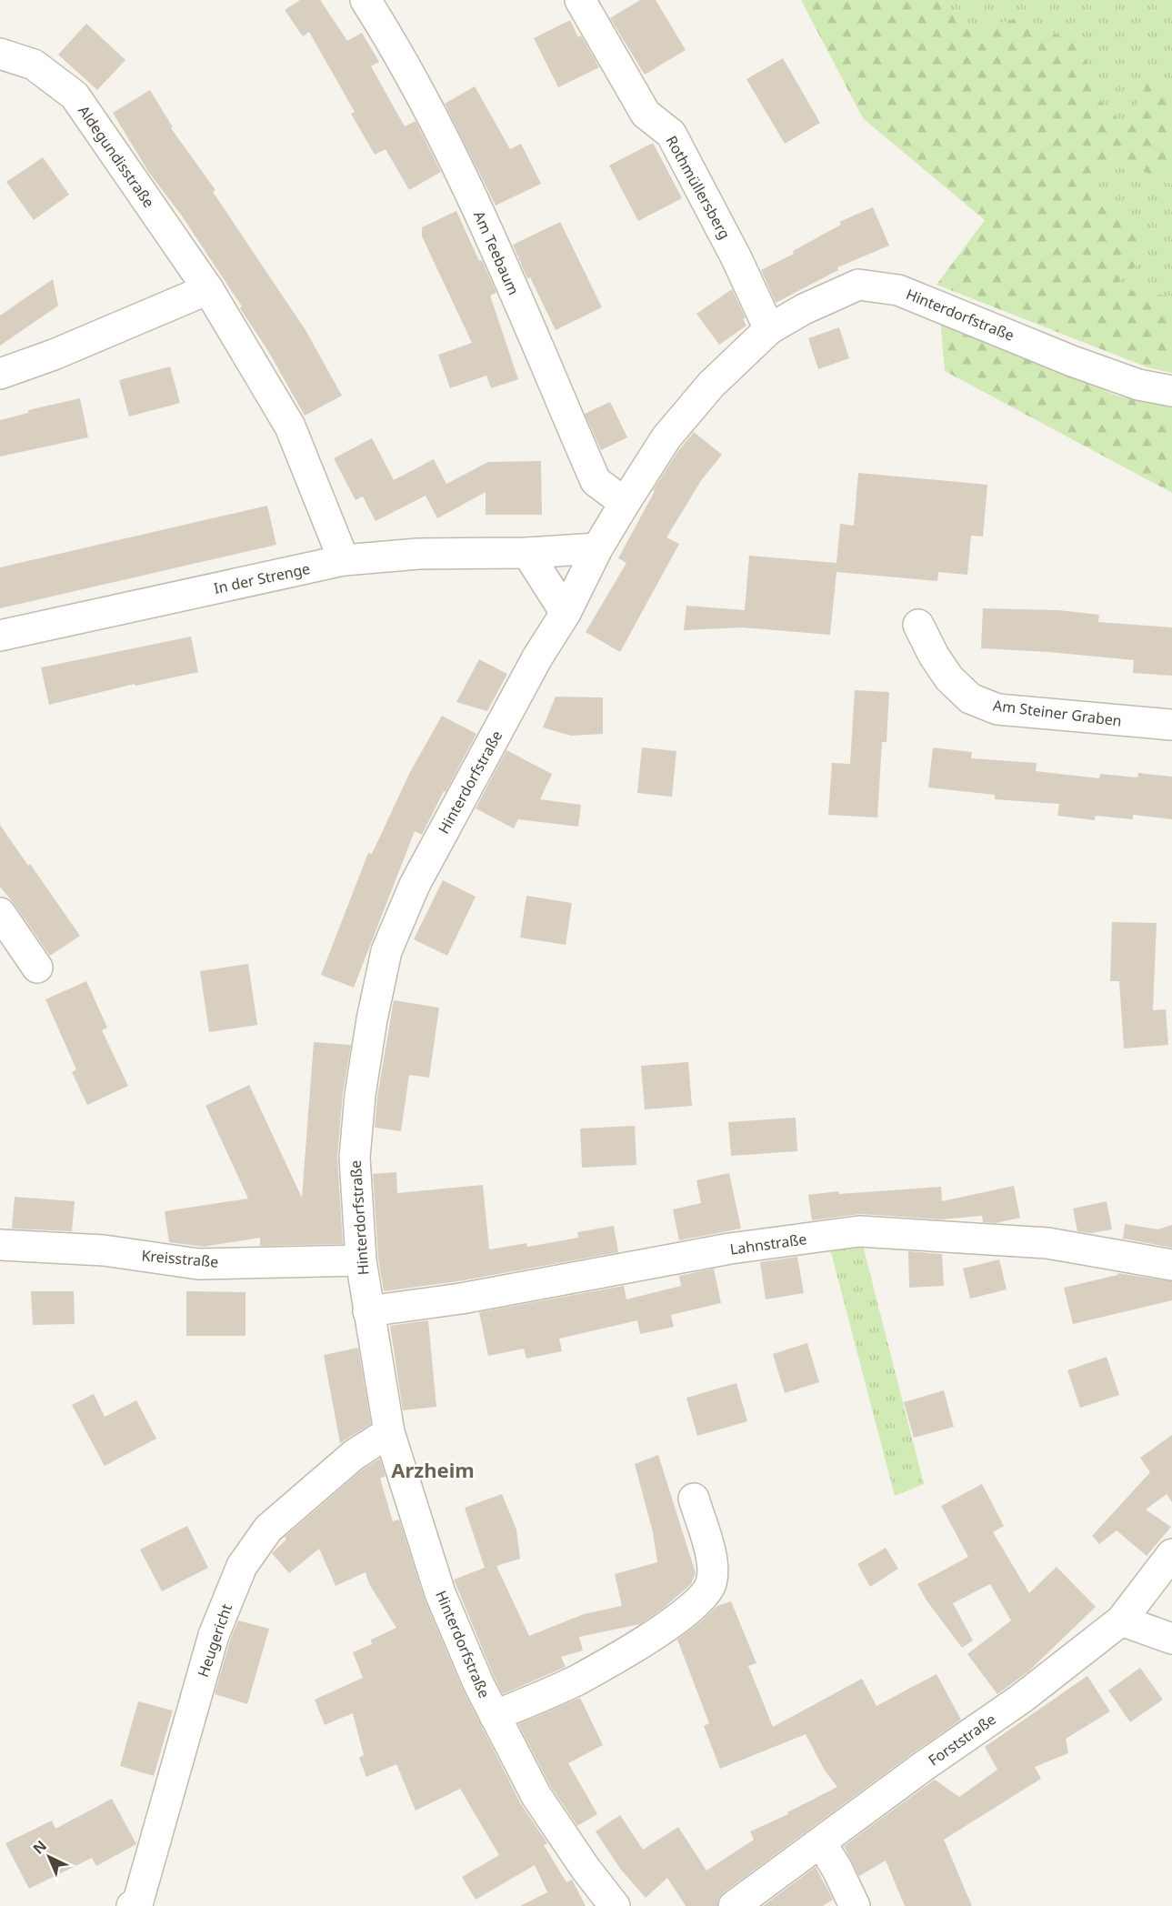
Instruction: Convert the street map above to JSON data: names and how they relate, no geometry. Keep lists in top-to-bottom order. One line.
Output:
{"streets":{"street":["Aldegundisstraße","Rothmüllersberg","Am Teebaum","Hinterdorfstraße","In der Strenge","Am Steiner Graben","Lahnstraße","Kreisstraße","Heugericht","Forststraße"]},"crossings":[["Aldegundisstraße","In der Strenge"],["Rothmüllersberg","Hinterdorfstraße"],["Am Teebaum","Hinterdorfstraße"],["Hinterdorfstraße","In der Strenge"],["Hinterdorfstraße","Lahnstraße"],["Hinterdorfstraße","Kreisstraße"],["Hinterdorfstraße","Heugericht"]],"districts":["Arzheim"],"north":"top left"}
